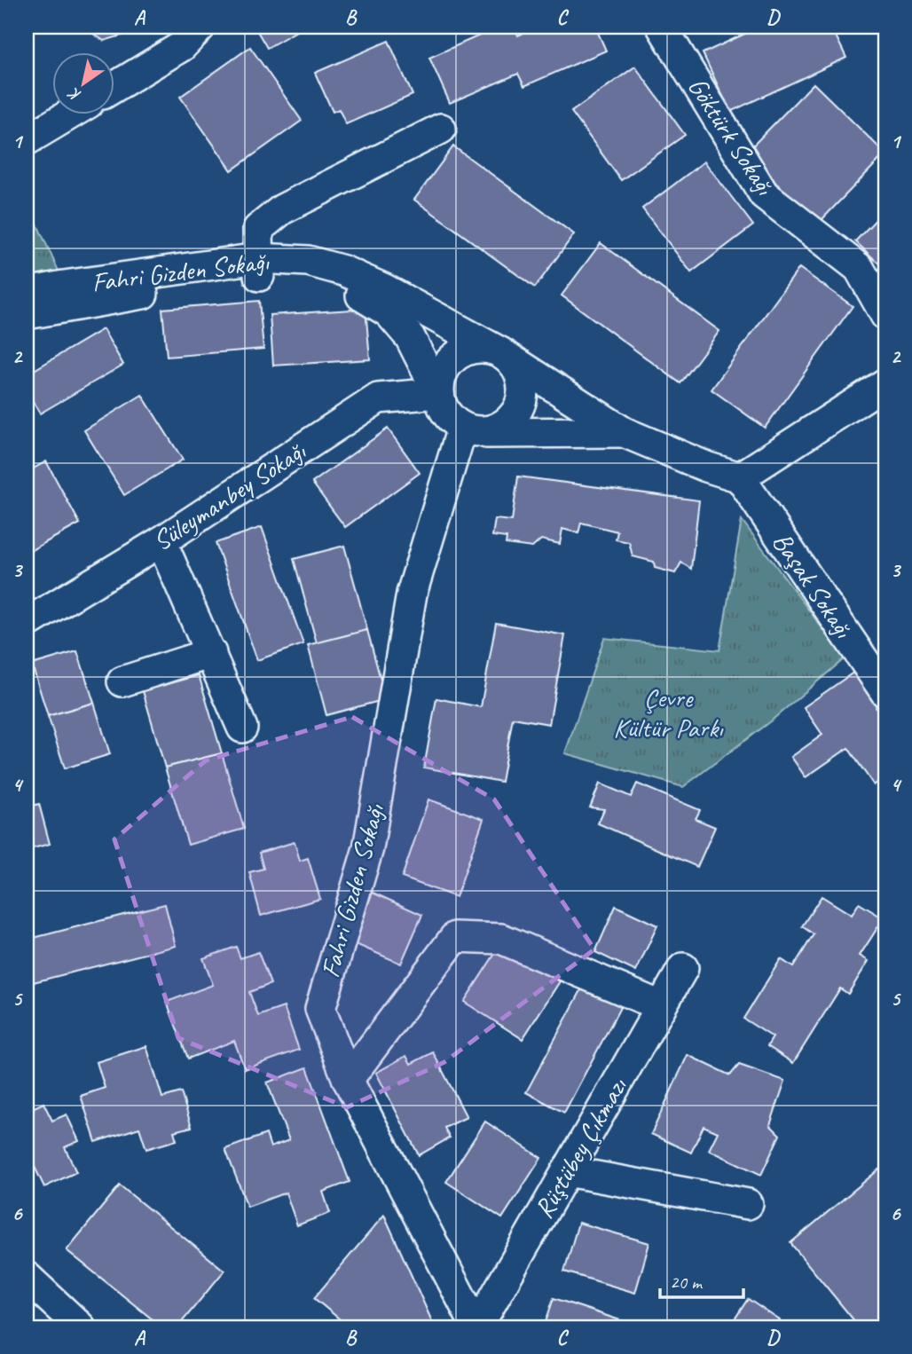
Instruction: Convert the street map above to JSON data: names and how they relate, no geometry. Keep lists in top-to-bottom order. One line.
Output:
{"streets":{"street":["Göktürk Sokağı","Fahri Gizden Sokağı","Süleymanbey Sokağı","Başak Sokağı","Rüştübey Çıkmazı"]},"crossings":[["Fahri Gizden Sokağı","Süleymanbey Sokağı"],["Fahri Gizden Sokağı","Rüştübey Çıkmazı"]],"parks":["Çevre Kültür Parkı"],"scale_bar":"20 m","north":"bottom left","grid":{"columns":["A","B","C","D"],"rows":["1","2","3","4","5","6"]}}
